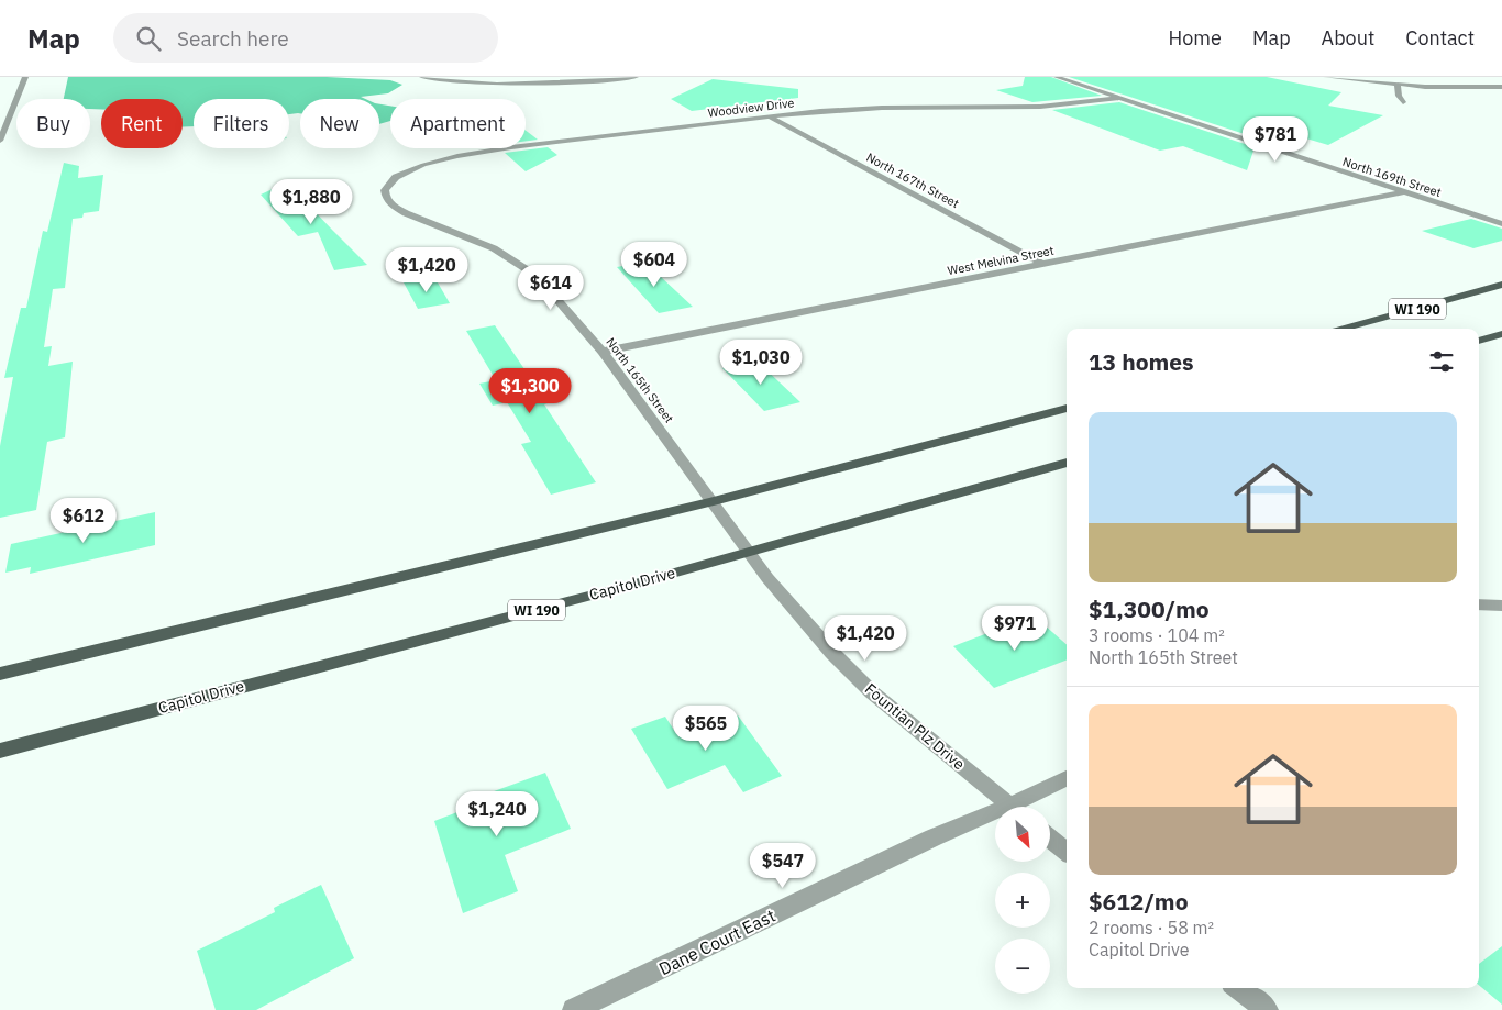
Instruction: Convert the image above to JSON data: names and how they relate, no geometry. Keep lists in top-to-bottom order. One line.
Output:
{"streets":{"main road":["WI 190","Capitol Drive"],"street":["Woodview Drive","North 169th Street","North 167th Street","West Melvina Street","North 165th Street","Fountian Plz Drive","Dane Court East"]},"crossings":[["Woodview Drive","North 169th Street"],["Woodview Drive","North 167th Street"],["Woodview Drive","North 165th Street"],["North 169th Street","West Melvina Street"],["North 167th Street","West Melvina Street"],["West Melvina Street","North 165th Street"],["North 165th Street","Fountian Plz Drive"],["Capitol Drive","Fountian Plz Drive"]],"north":"bottom right","page":{"header":"Map","search":"Search here","nav":["Home","Map","About","Contact"],"chip":["Buy","Rent","Filters","New","Apartment"],"price":["$781","$1,880","$604","$1,420","$614","$1,030","$1,300","$612","$971","$1,420","$565","$1,240","$547"],"heading":"13 homes","list":[{"name":"$1,300/mo","note":"3 rooms · 104 m² · North 165th Street"},{"name":"$612/mo","note":"2 rooms · 58 m² · Capitol Drive"}],"map_buttons":["+","−"]}}
